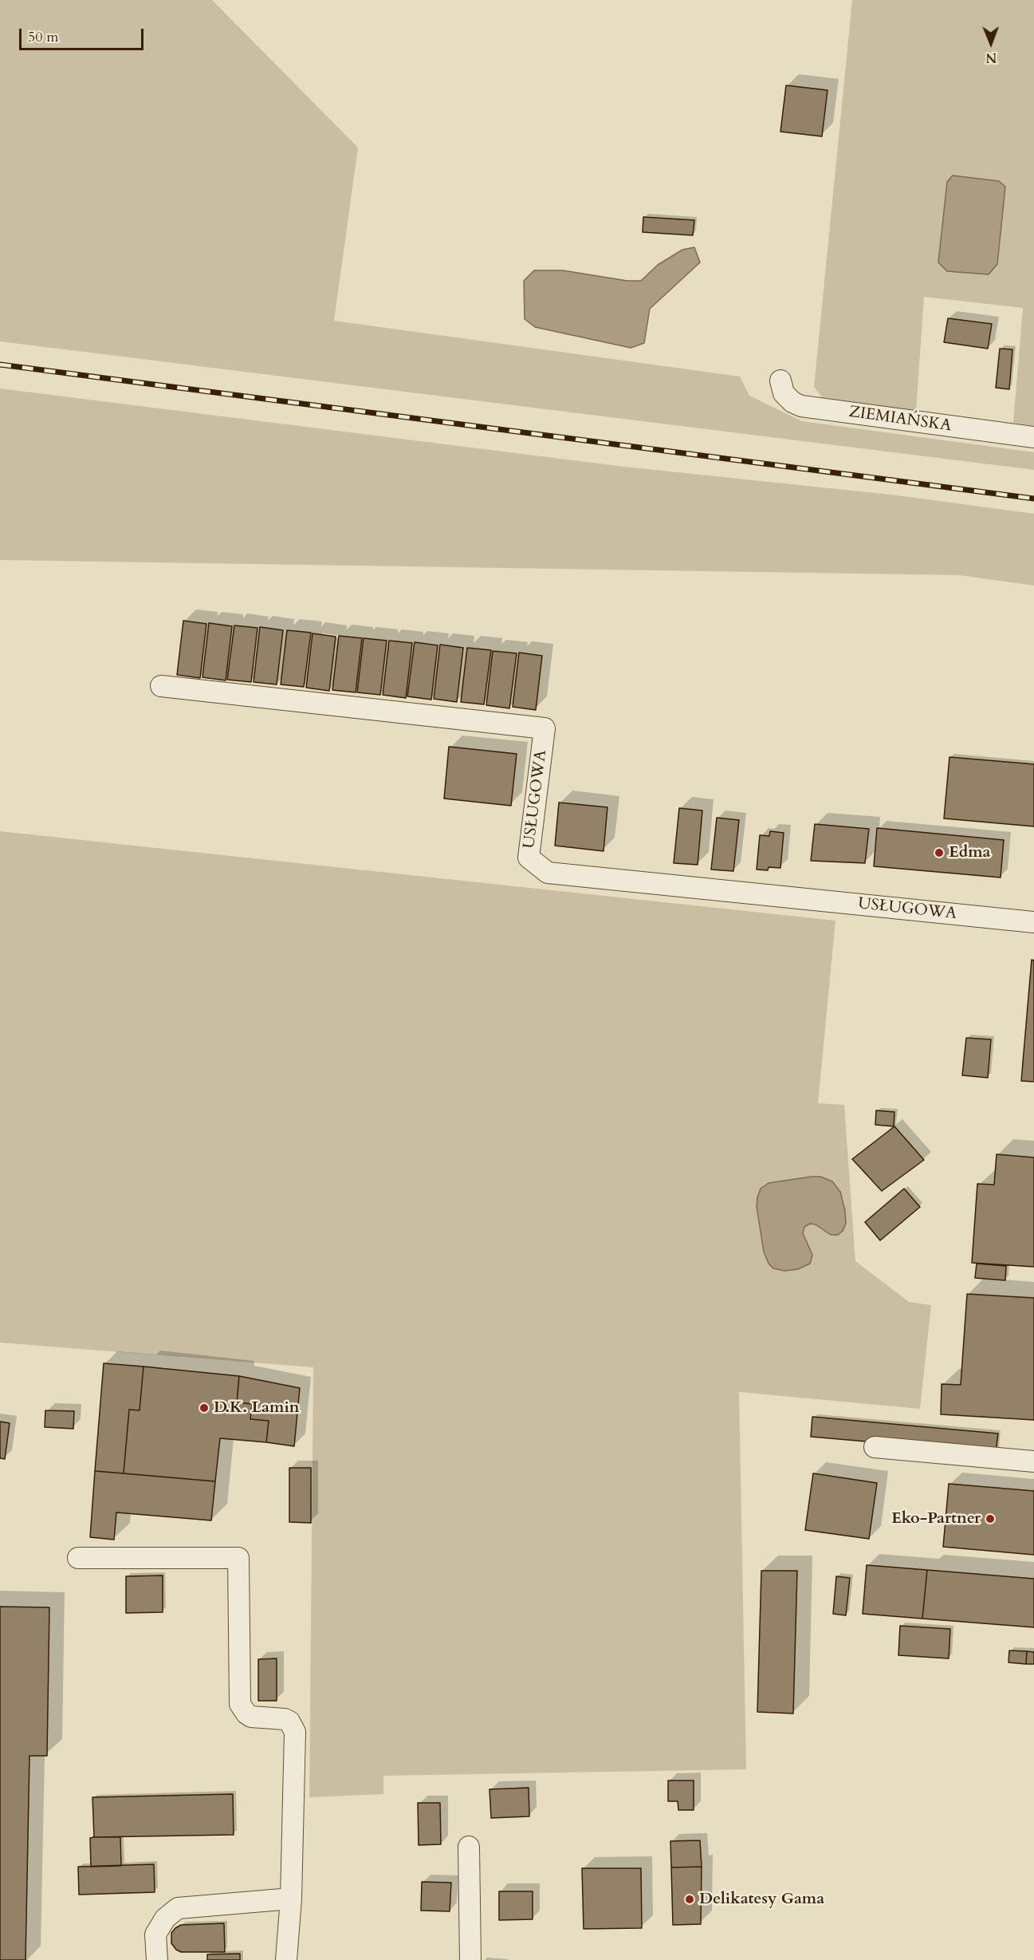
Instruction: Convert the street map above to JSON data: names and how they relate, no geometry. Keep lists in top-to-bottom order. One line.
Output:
{"streets":{"street":["ZIEMIAŃSKA","USŁUGOWA"]},"places":["Edma","D.K. Lamin","Eko-Partner","Delikatesy Gama"],"scale_bar":"50 m","north":"bottom"}
